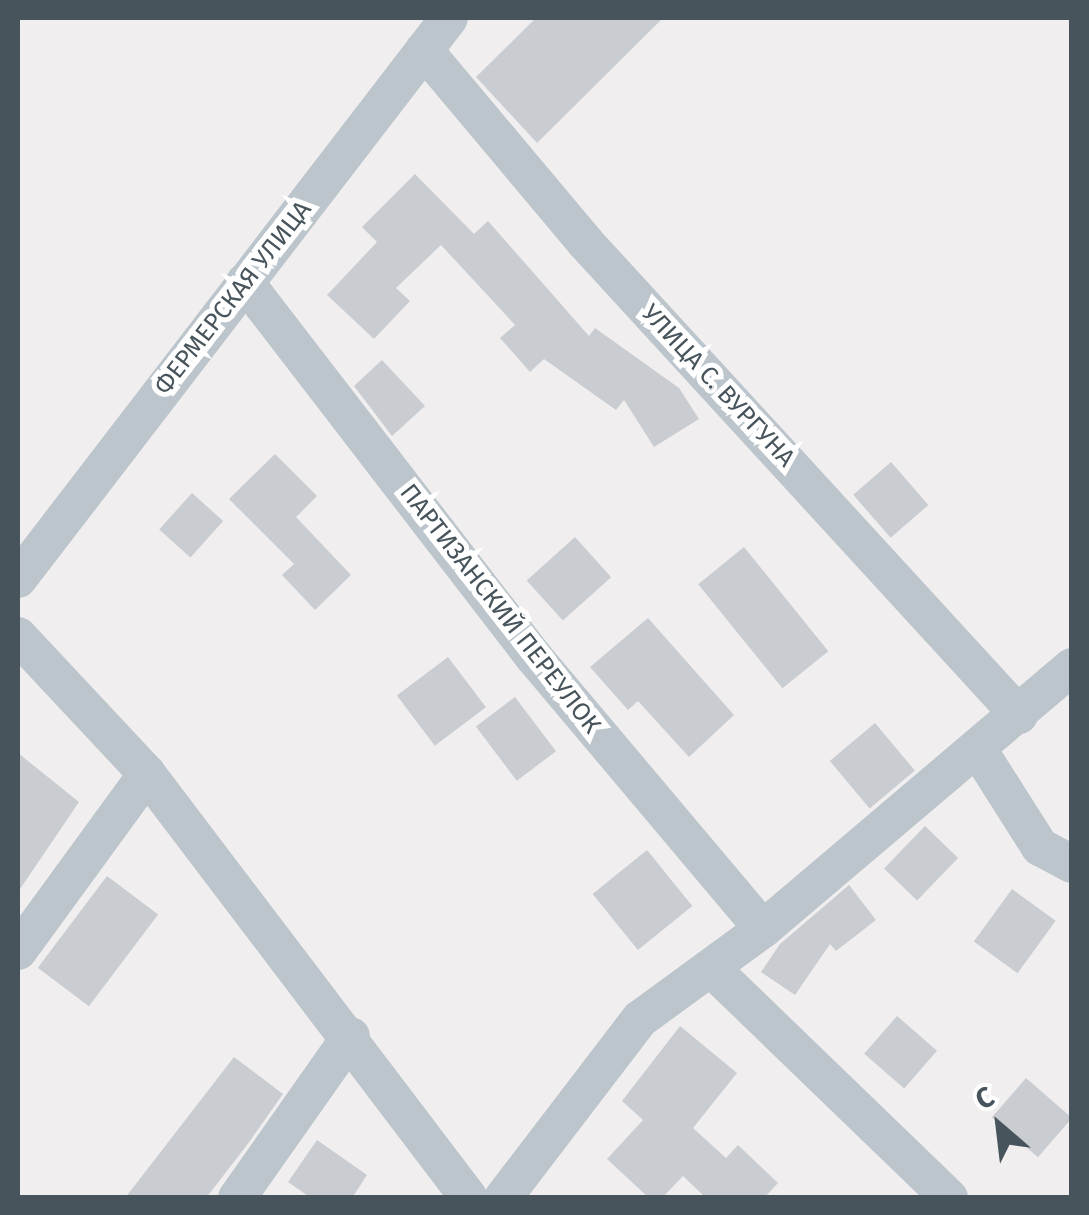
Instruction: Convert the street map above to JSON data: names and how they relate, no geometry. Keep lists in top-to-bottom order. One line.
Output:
{"streets":{"street":["ФЕРМЕРСКАЯ УЛИЦА","УЛИЦА С. ВУРГУНА","ПАРТИЗАНСКИЙ ПЕРЕУЛОК"]},"crossings":[["ФЕРМЕРСКАЯ УЛИЦА","УЛИЦА С. ВУРГУНА"],["ФЕРМЕРСКАЯ УЛИЦА","ПАРТИЗАНСКИЙ ПЕРЕУЛОК"]],"north":"top left"}
